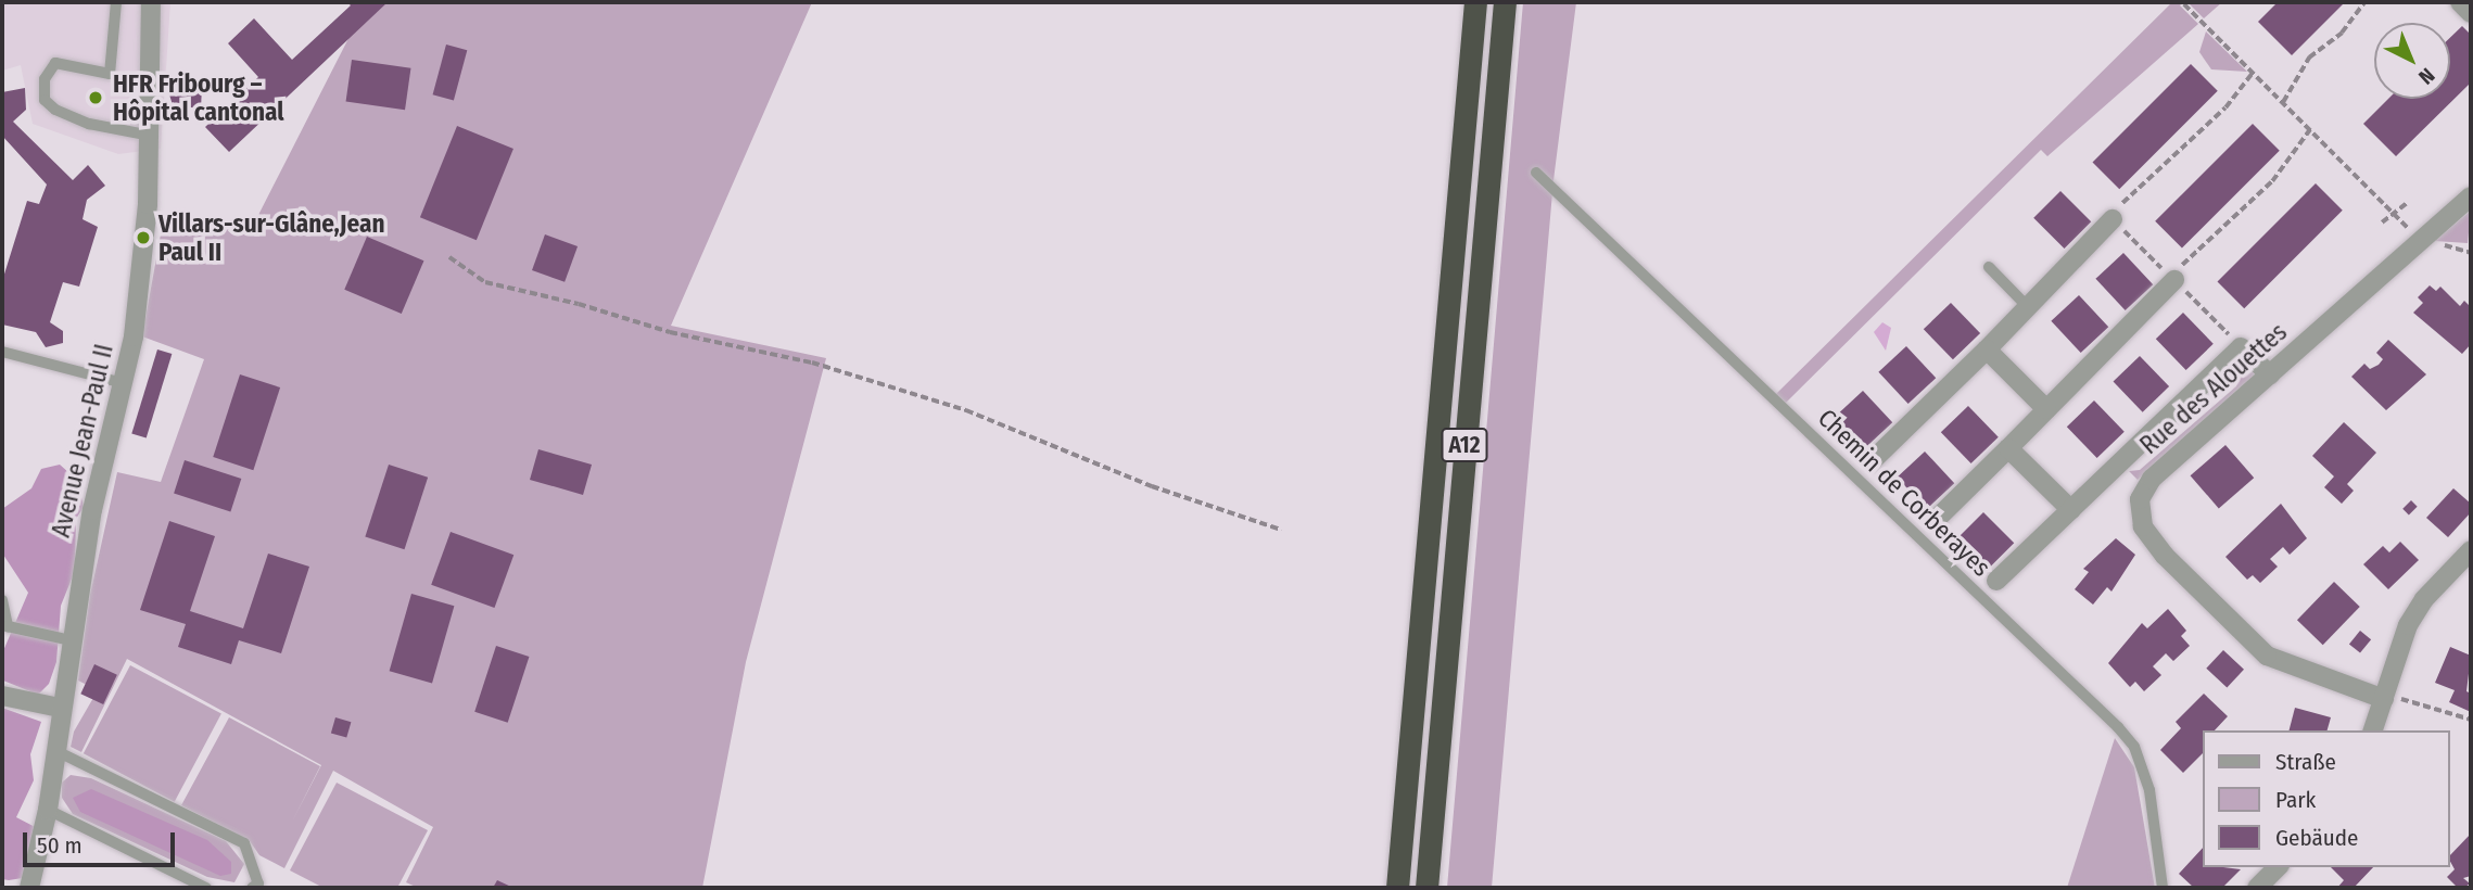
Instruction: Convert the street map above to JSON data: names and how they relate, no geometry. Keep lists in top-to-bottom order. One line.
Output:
{"streets":{"highway":["A12"],"street":["Rue des Alouettes","Avenue Jean-Paul II"],"lane":["Chemin de Corberayes"]},"places":["HFR Fribourg – Hôpital cantonal","Villars-sur-Glâne,Jean Paul II"],"legend":["Straße","Park","Gebäude"],"scale_bar":"50 m","north":"bottom right"}
